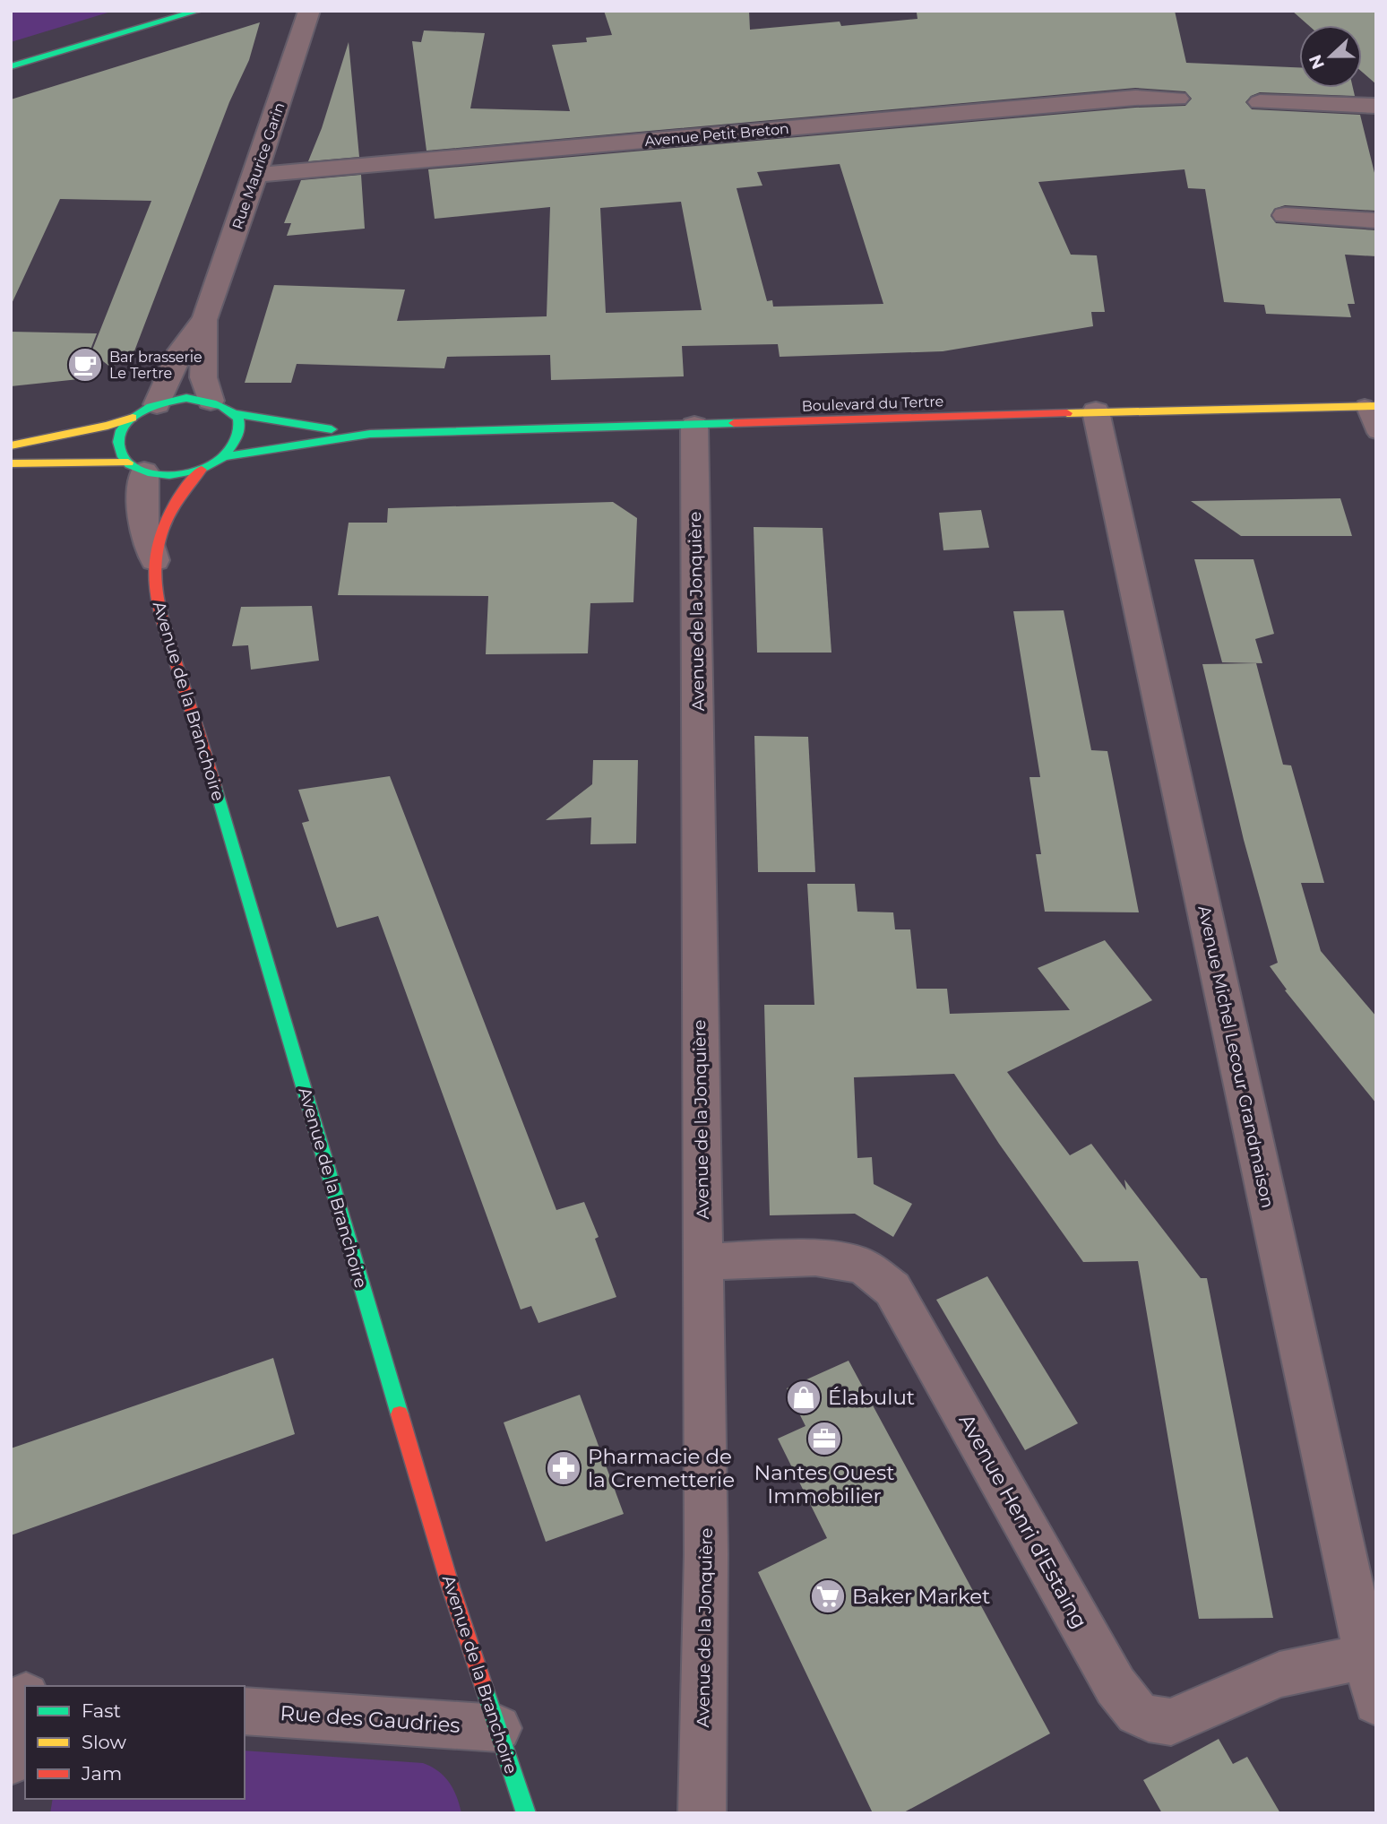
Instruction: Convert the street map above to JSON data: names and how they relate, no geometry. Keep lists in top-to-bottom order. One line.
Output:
{"streets":{"main road":["Boulevard du Tertre","Avenue de la Branchoire"],"street":["Avenue Petit Breton","Rue Maurice Garin","Avenue de la Jonquière","Avenue Michel Lecour Grandmaison","Avenue Henri d'Estaing","Rue des Gaudries"]},"crossings":[["Avenue Petit Breton","Rue Maurice Garin"],["Rue Maurice Garin","Boulevard du Tertre"],["Rue Maurice Garin","Avenue de la Branchoire"],["Boulevard du Tertre","Avenue de la Jonquière"],["Boulevard du Tertre","Avenue de la Branchoire"],["Boulevard du Tertre","Avenue Michel Lecour Grandmaison"],["Avenue de la Jonquière","Avenue Henri d'Estaing"],["Avenue de la Branchoire","Rue des Gaudries"],["Avenue Michel Lecour Grandmaison","Avenue Henri d'Estaing"]],"places":{"cafe":["Bar brasserie Le Tertre"],"shop":["Élabulut"],"office":["Nantes Ouest Immobilier"],"pharmacy":["Pharmacie de la Cremetterie"],"supermarket":["Baker Market"]},"legend":["Fast","Slow","Jam"],"north":"left"}
